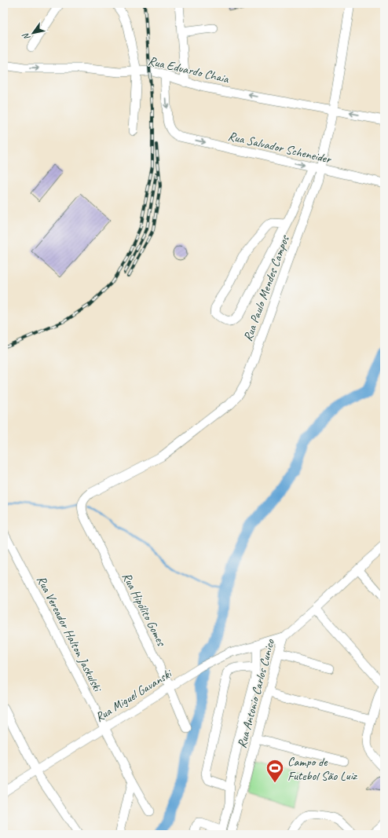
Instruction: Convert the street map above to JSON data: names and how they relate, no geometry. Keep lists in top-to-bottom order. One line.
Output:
{"streets":{"street":["Rua Eduardo Chaia","Rua Salvador Scheneider","Rua Paulo Mendes Campos","Rua Hipólito Gomes","Rua Vereador Halton Jaskulski","Rua Antonio Carlos Cunico","Rua Miguel Gavanski"]},"crossings":[["Rua Eduardo Chaia","Rua Salvador Scheneider"],["Rua Eduardo Chaia","Rua Paulo Mendes Campos"],["Rua Salvador Scheneider","Rua Paulo Mendes Campos"],["Rua Paulo Mendes Campos","Rua Hipólito Gomes"],["Rua Hipólito Gomes","Rua Miguel Gavanski"],["Rua Vereador Halton Jaskulski","Rua Miguel Gavanski"],["Rua Antonio Carlos Cunico","Rua Miguel Gavanski"]],"one_way":["Rua Salvador Scheneider"],"places":{"sports":["Campo de Futebol São Luiz"]},"north":"bottom left"}
